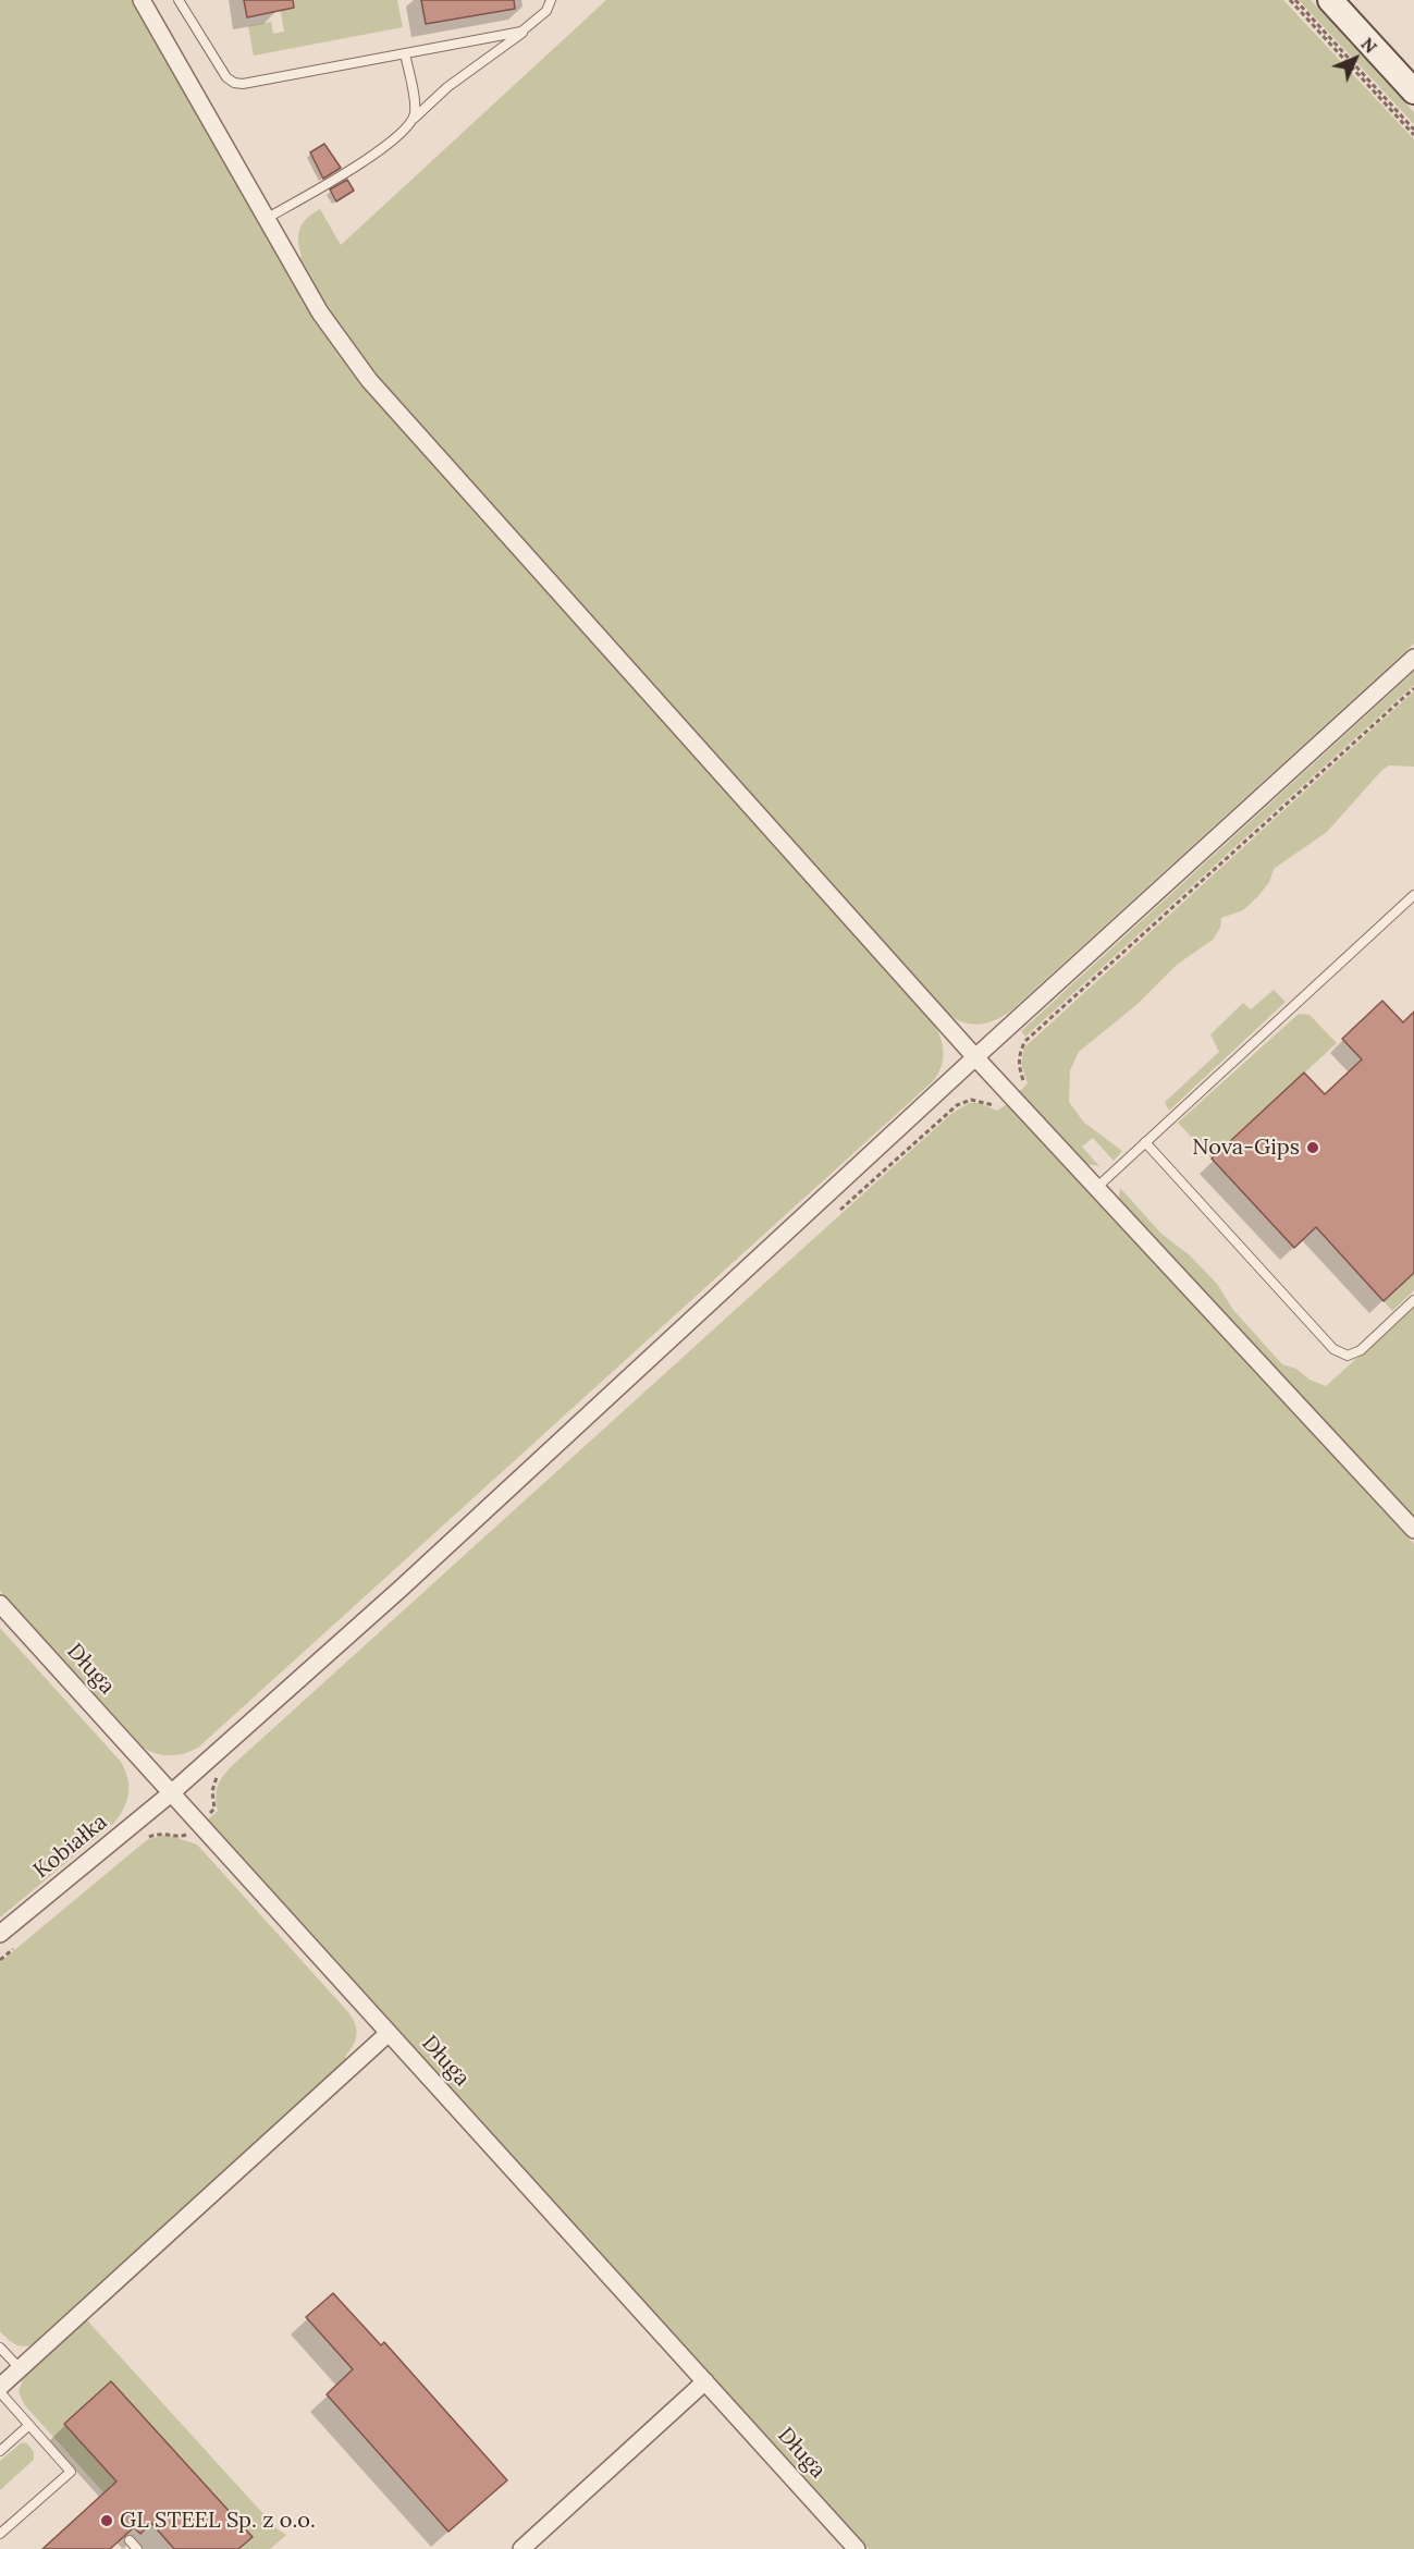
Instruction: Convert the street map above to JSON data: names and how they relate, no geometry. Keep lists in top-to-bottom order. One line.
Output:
{"streets":{"street":["Długa","Kobiałka"]},"crossings":[["Długa","Kobiałka"]],"places":["Nova-Gips","GL STEEL Sp. z o.o."],"north":"top right"}
